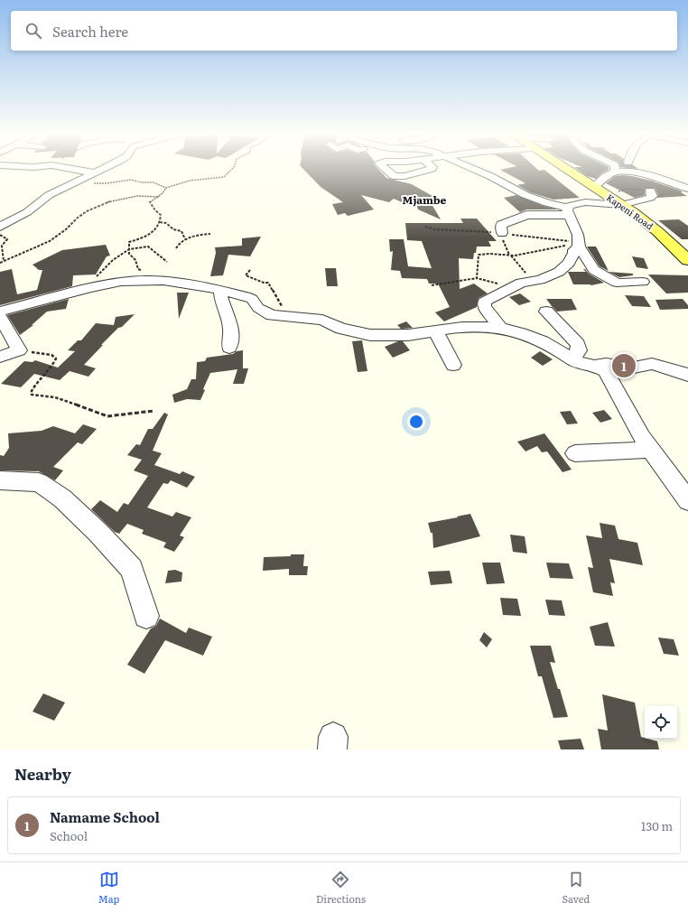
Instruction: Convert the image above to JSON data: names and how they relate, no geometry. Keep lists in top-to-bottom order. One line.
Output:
{"streets":{"main road":["Kapeni Road"]},"districts":["Mjambe"],"page":{"search":"Search here","pins":"1","heading":"Nearby","list":[{"mark":"1","name":"Namame School","note":"School","value":"130 m"}],"nav":["Map","Directions","Saved"]}}
